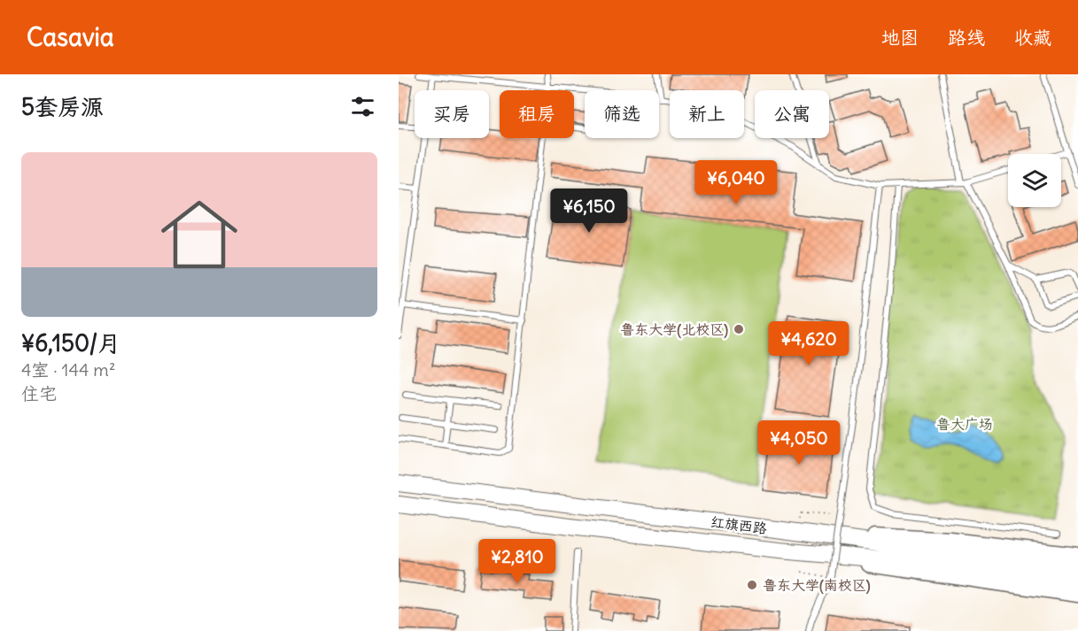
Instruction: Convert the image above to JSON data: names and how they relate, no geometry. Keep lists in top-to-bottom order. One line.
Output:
{"streets":{"main road":["红旗西路"]},"parks":["鲁大广场"],"places":["鲁东大学(北校区)","鲁东大学(南校区)"],"page":{"header":"Casavia","nav":["地图","路线","收藏"],"heading":"5套房源","chip":["买房","租房","筛选","新上","公寓"],"list":[{"name":"¥6,150/月","note":"4室 · 144 m² · 住宅"}],"price":["¥6,040","¥6,150","¥4,620","¥4,050","¥2,810"]}}
